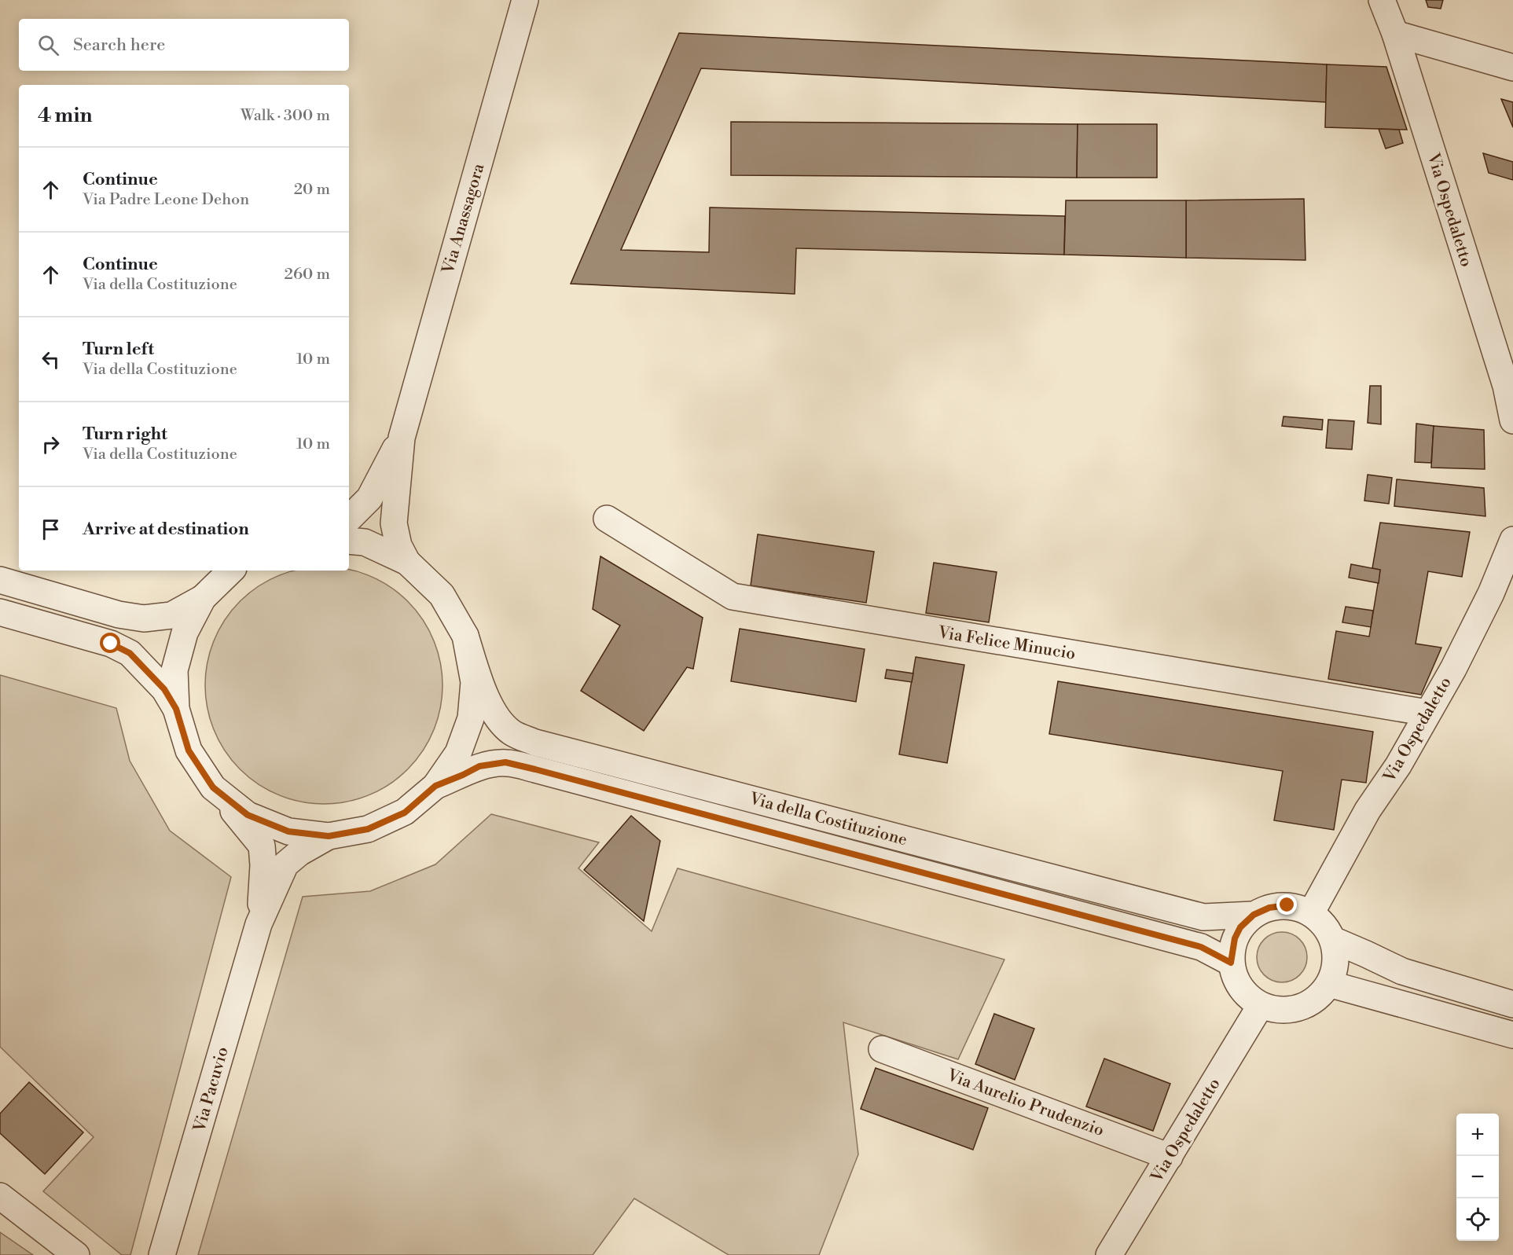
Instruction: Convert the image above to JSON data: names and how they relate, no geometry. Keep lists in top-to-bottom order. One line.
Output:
{"streets":{"street":["Via Ospedaletto","Via Anassagora","Via Felice Minucio","Via della Costituzione","Via Pacuvio","Via Aurelio Prudenzio"]},"crossings":[["Via Ospedaletto","Via Felice Minucio"],["Via Ospedaletto","Via della Costituzione"],["Via Ospedaletto","Via Aurelio Prudenzio"],["Via Anassagora","Via della Costituzione"],["Via della Costituzione","Via Pacuvio"]],"page":{"search":"Search here","heading":["4 min","Walk · 300 m"],"list":[["Continue","Via Padre Leone Dehon","20 m"],["Continue","Via della Costituzione","260 m"],["Turn left","Via della Costituzione","10 m"],["Turn right","Via della Costituzione","10 m"],"Arrive at destination"],"map_buttons":["+","−"]}}
